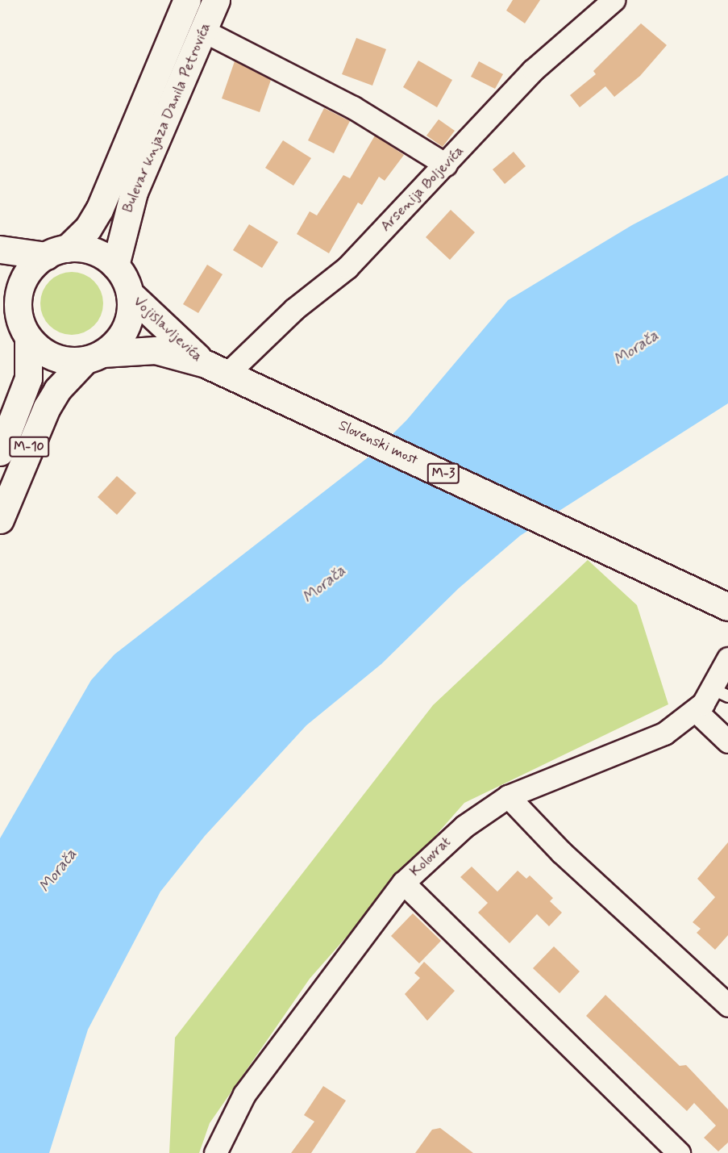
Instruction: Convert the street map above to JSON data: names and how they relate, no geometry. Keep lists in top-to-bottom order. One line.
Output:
{"streets":{"main road":["Bulevar knjaza Danila Petrovića","Vojislavljevića","Slovenski most","M-10","M-3"],"street":["Arsenija Boljevića","Kolovrat"]},"crossings":[["Bulevar knjaza Danila Petrovića","Vojislavljevića"],["Bulevar knjaza Danila Petrovića","M-10"],["Bulevar knjaza Danila Petrovića","M-3"],["Arsenija Boljevića","Vojislavljevića"],["Arsenija Boljevića","Slovenski most"],["Vojislavljevića","Slovenski most"],["Vojislavljevića","M-10"],["Vojislavljevića","M-3"],["M-10","M-3"]],"water":["Morača"]}
